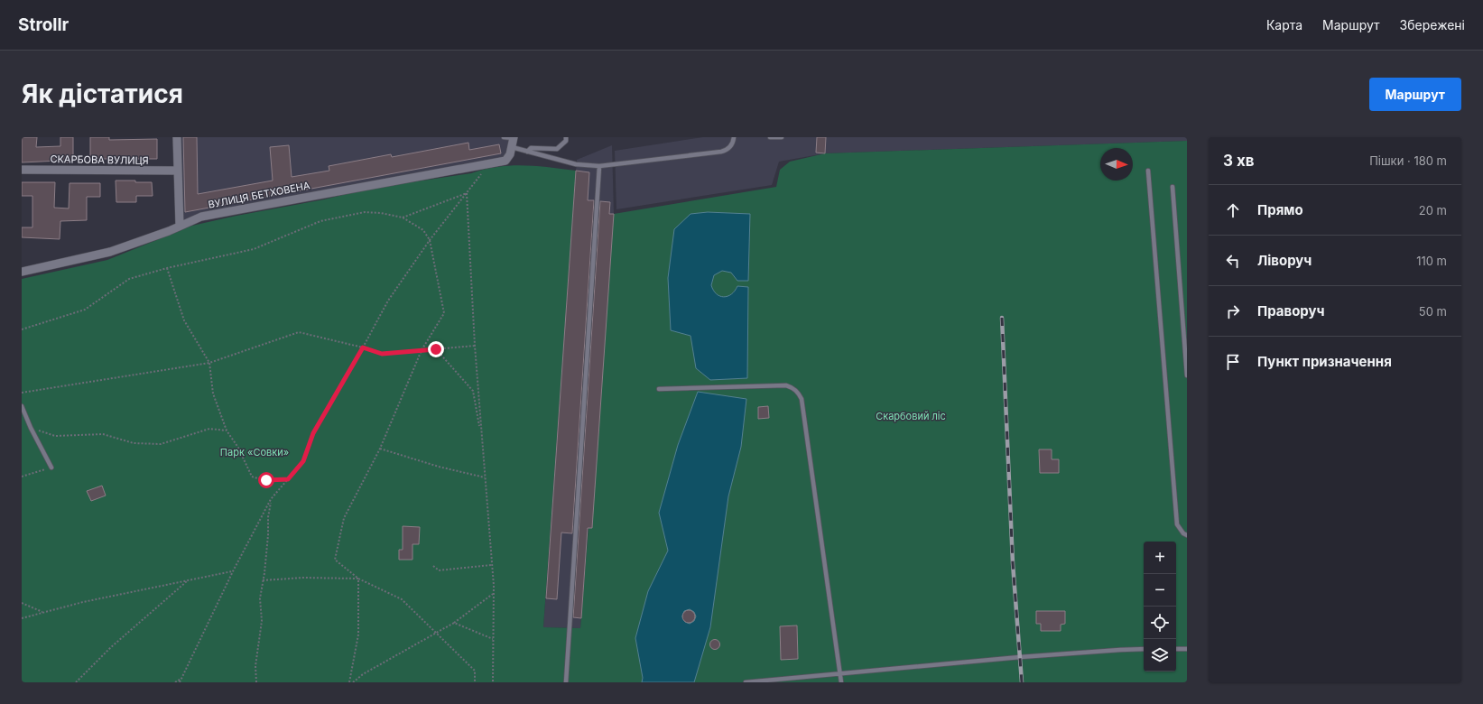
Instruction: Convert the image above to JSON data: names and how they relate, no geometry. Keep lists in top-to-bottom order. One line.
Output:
{"streets":{"street":["СКАРБОВА ВУЛИЦЯ","ВУЛИЦЯ БЕТХОВЕНА"]},"parks":["Скарбовий ліс","Парк «Совки»"],"north":"right","page":{"header":"Strollr","nav":["Карта","Маршрут","Збережені"],"buttons":"Маршрут","title":"Як дістатися","heading":["3 хв","Пішки · 180 m"],"list":[["Прямо","20 m"],["Ліворуч","110 m"],["Праворуч","50 m"],"Пункт призначення"],"map_buttons":["+","−"]}}
